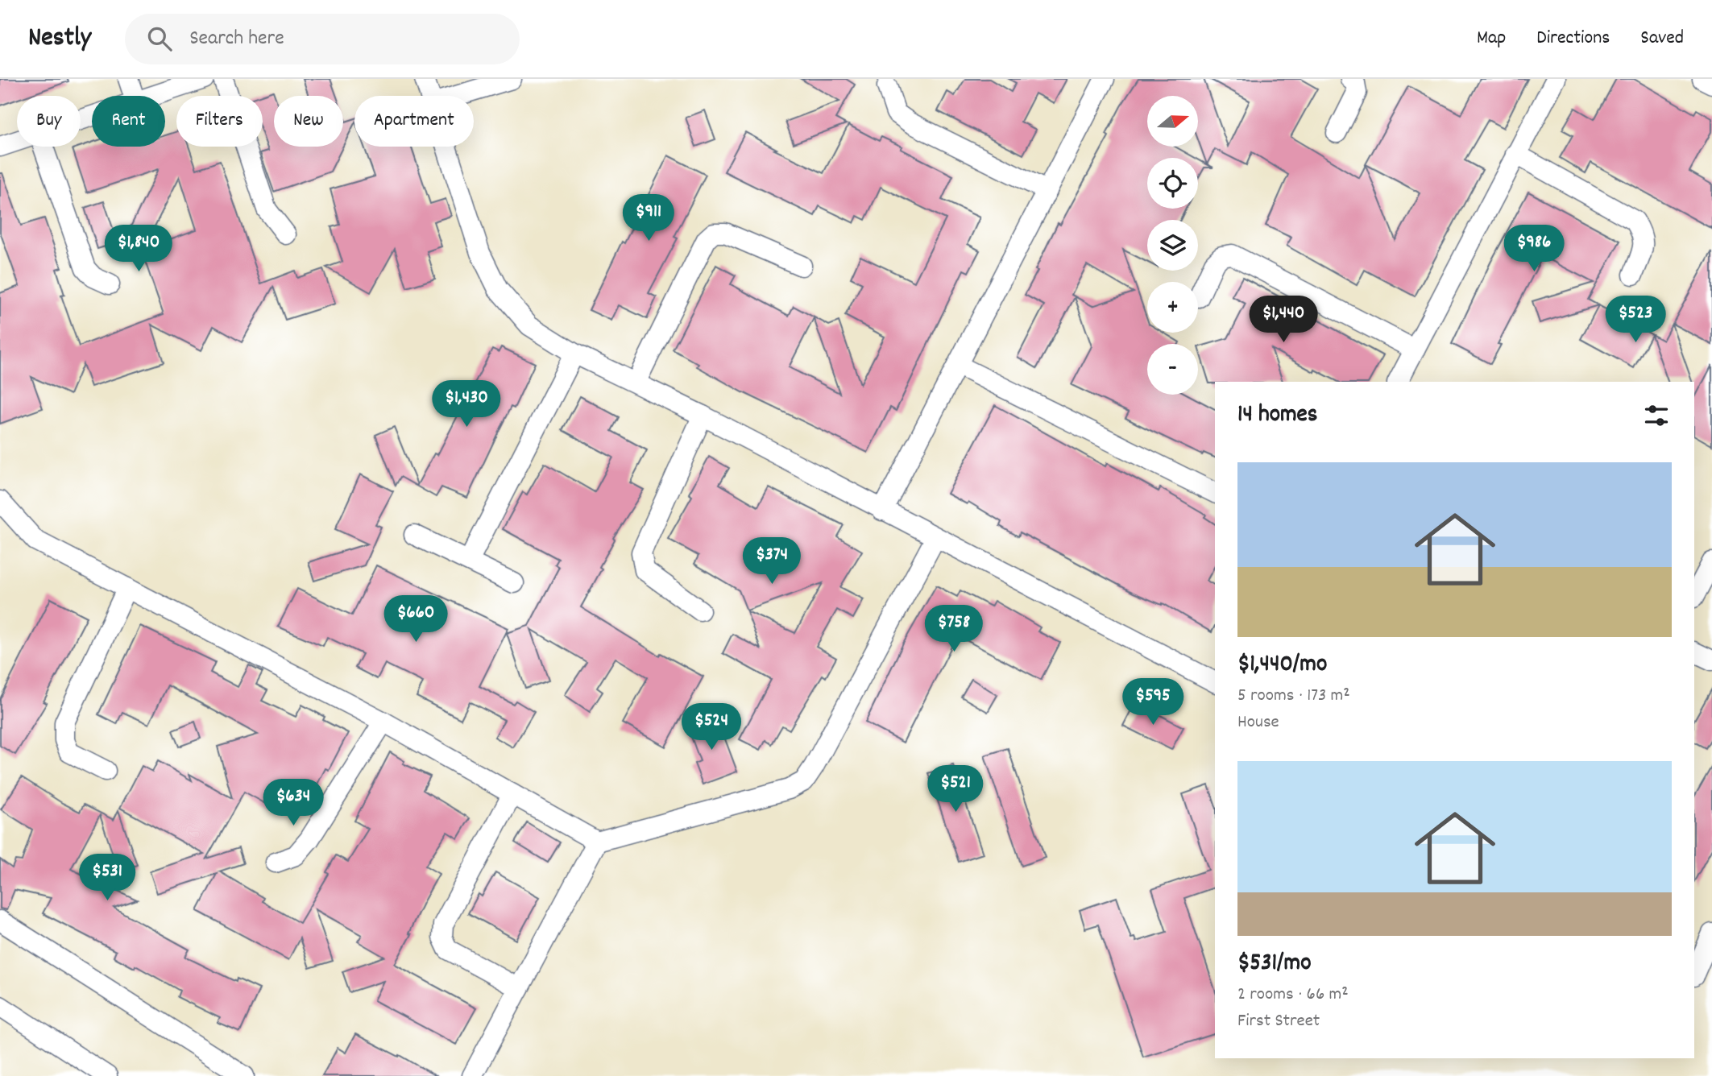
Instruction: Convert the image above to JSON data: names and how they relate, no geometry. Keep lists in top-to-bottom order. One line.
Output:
{"north":"right","page":{"header":"Nestly","search":"Search here","nav":["Map","Directions","Saved"],"map_buttons":["+","−"],"chip":["Buy","Rent","Filters","New","Apartment"],"price":["$911","$1,840","$986","$1,440","$523","$1,430","$374","$660","$758","$595","$524","$521","$634","$531"],"heading":"14 homes","list":[{"name":"$1,440/mo","note":"5 rooms · 173 m² · House"},{"name":"$531/mo","note":"2 rooms · 66 m² · First Street"}]}}
